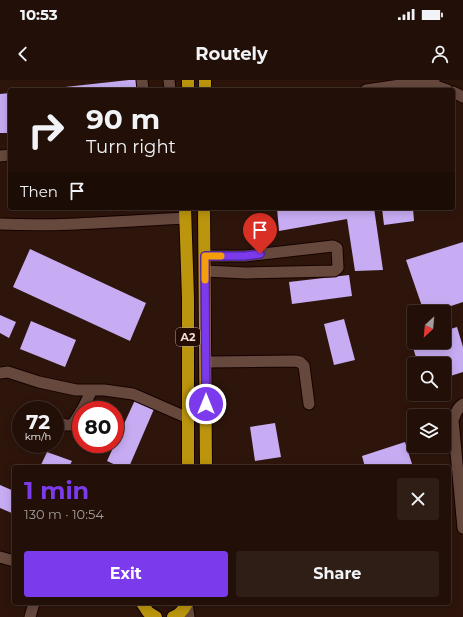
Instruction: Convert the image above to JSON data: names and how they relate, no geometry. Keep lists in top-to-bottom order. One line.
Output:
{"streets":{"highway":["A2"]},"north":"bottom left","page":{"status":"10:53","header":"Routely","turn":["90 m","Turn right"],"then":"Then","speed":"72 km/h","limit":"80","heading":["1 min","130 m · 10:54"],"buttons":["Exit","Share"]}}
